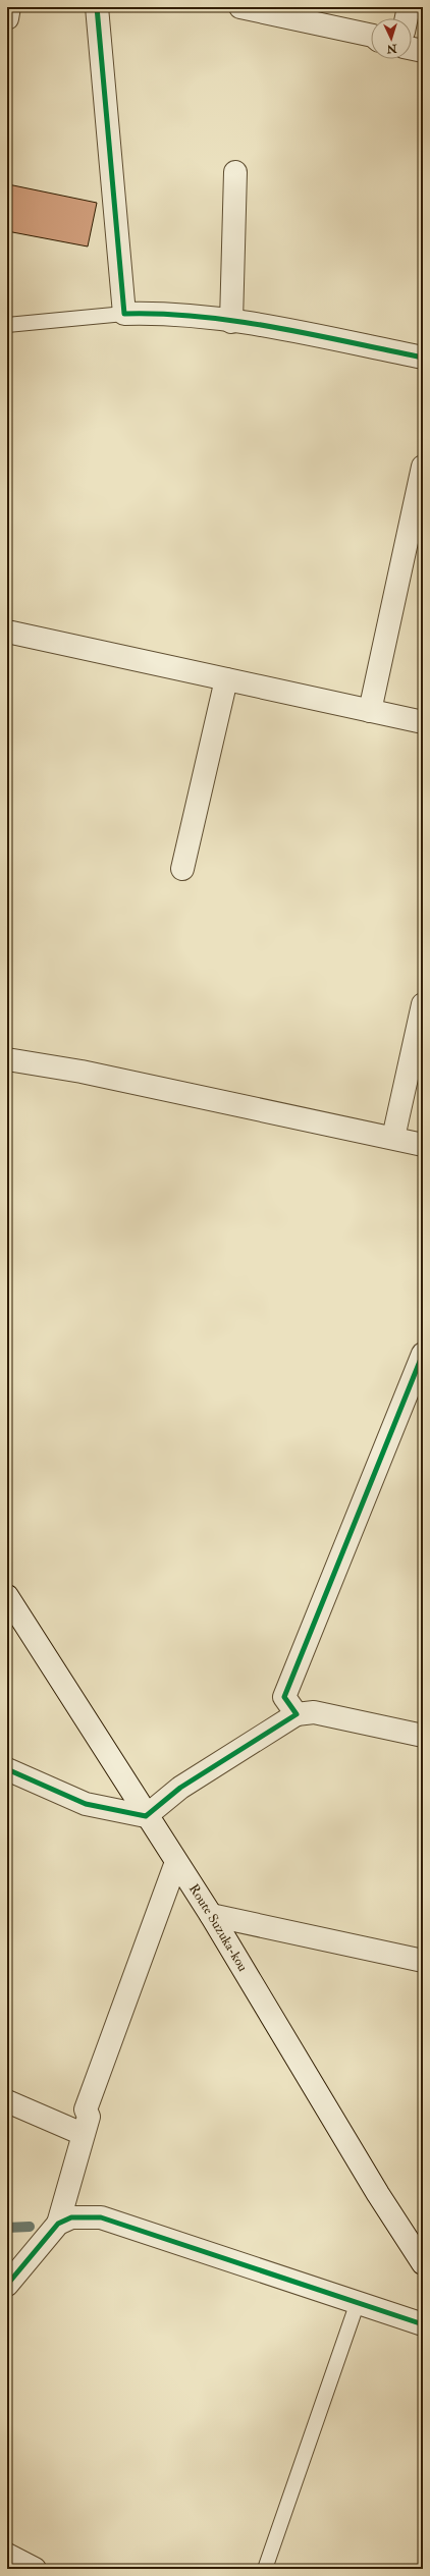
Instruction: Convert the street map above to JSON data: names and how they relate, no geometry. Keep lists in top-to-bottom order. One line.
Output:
{"streets":{"street":["Route Suzuka-kou"]},"north":"bottom"}
